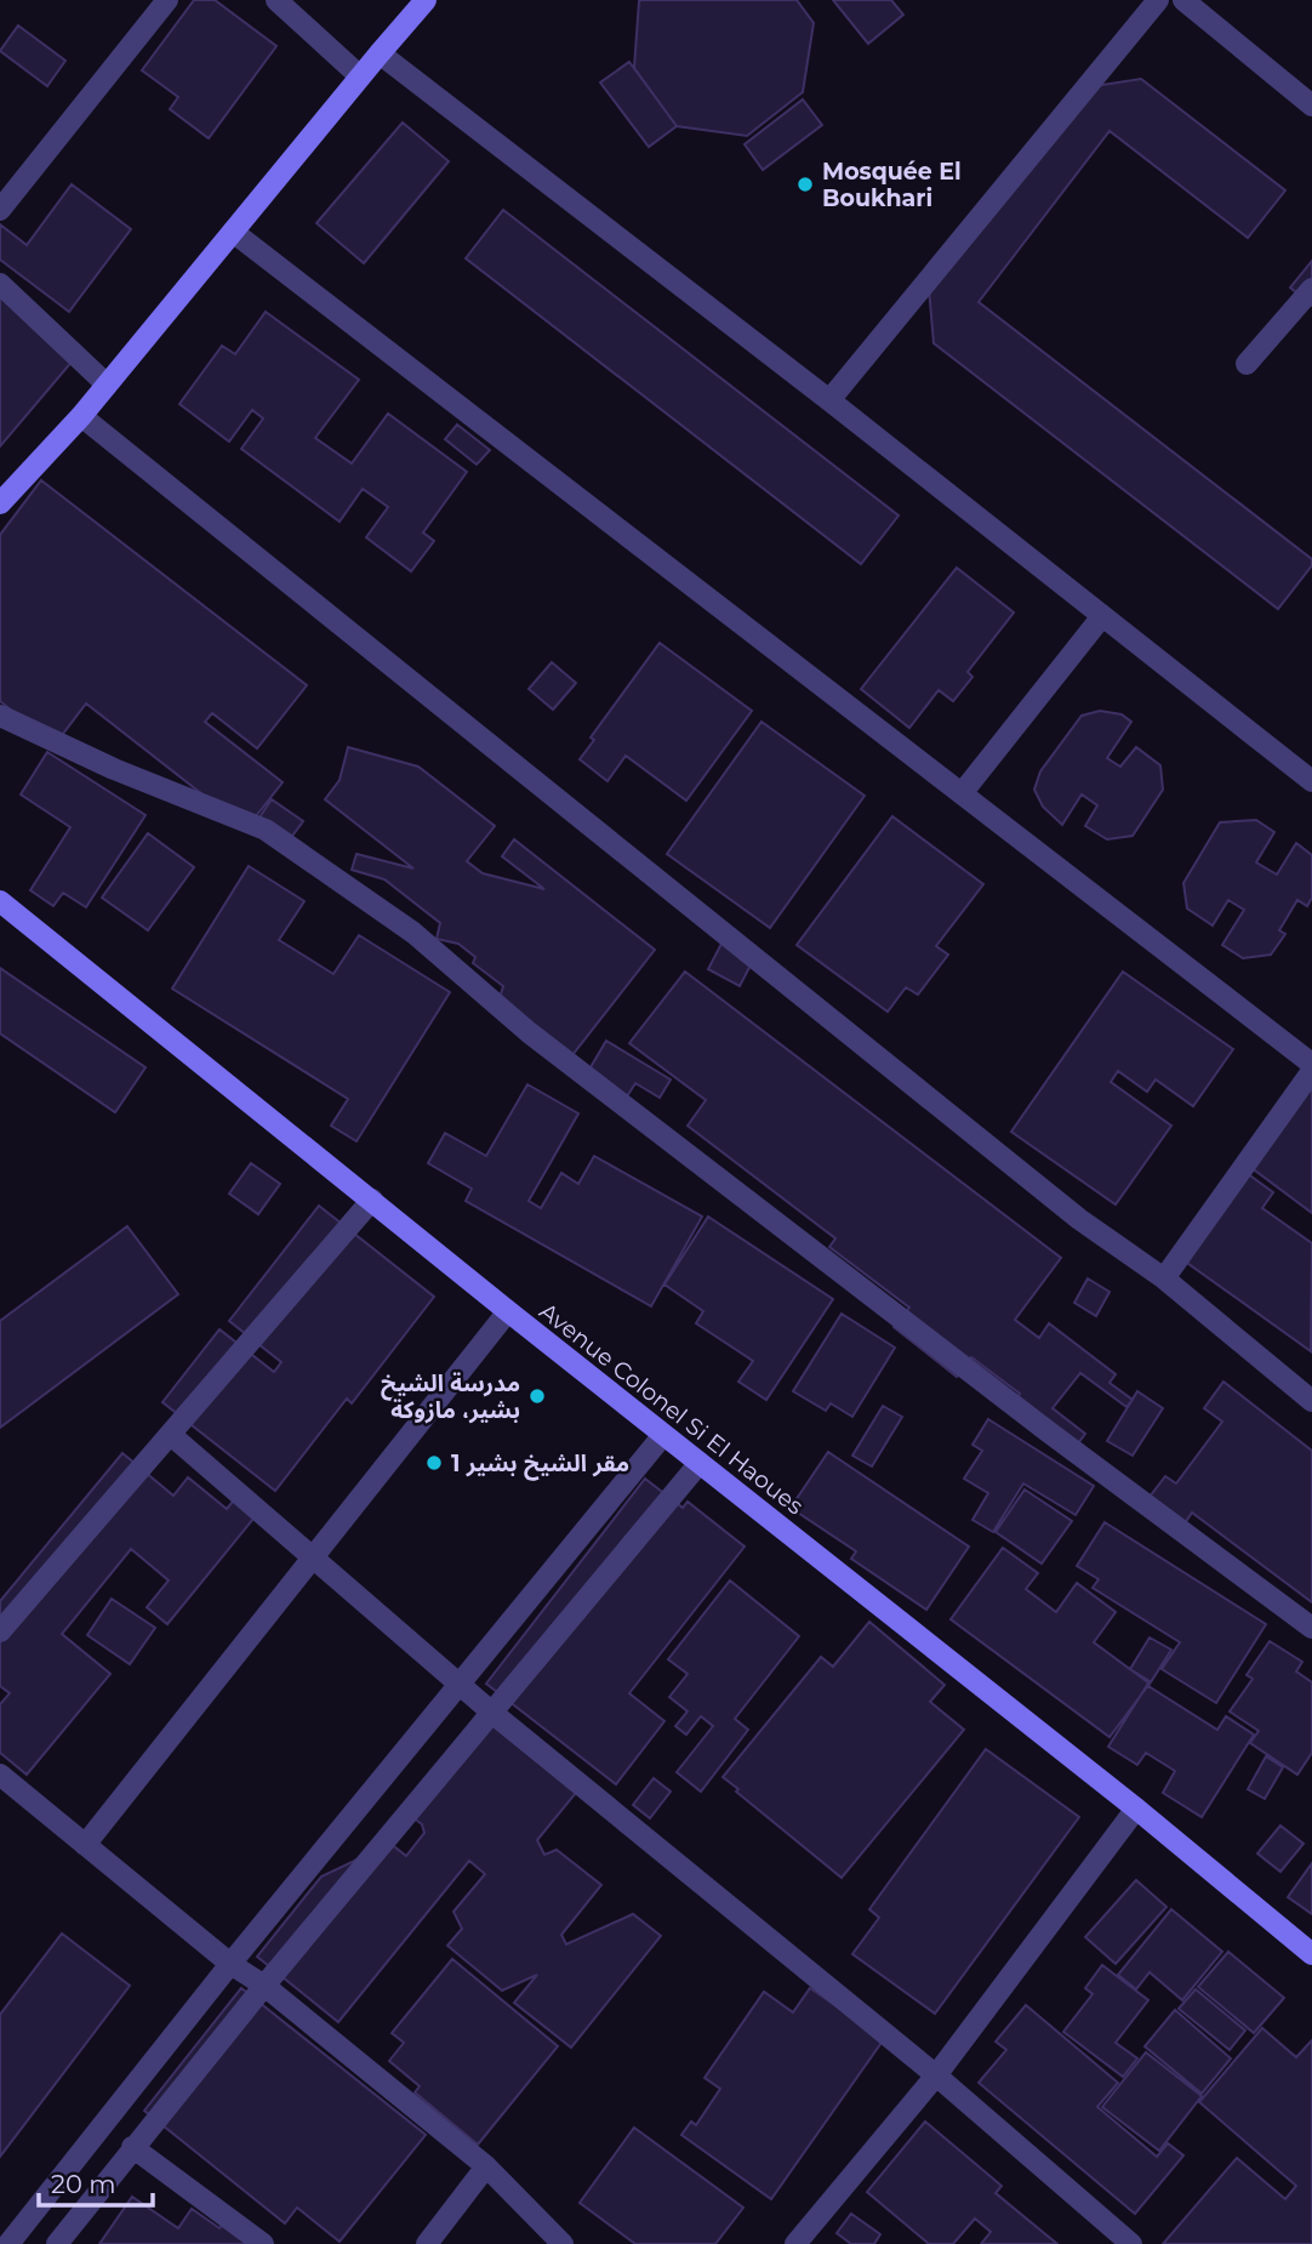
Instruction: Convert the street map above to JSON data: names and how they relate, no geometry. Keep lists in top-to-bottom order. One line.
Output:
{"streets":{"street":["Avenue Colonel Si El Haoues"]},"places":["Mosquée El Boukhari","مدرسة الشيخ بشير، مازوكة","مقر الشيخ بشير 1"],"scale_bar":"20 m"}
